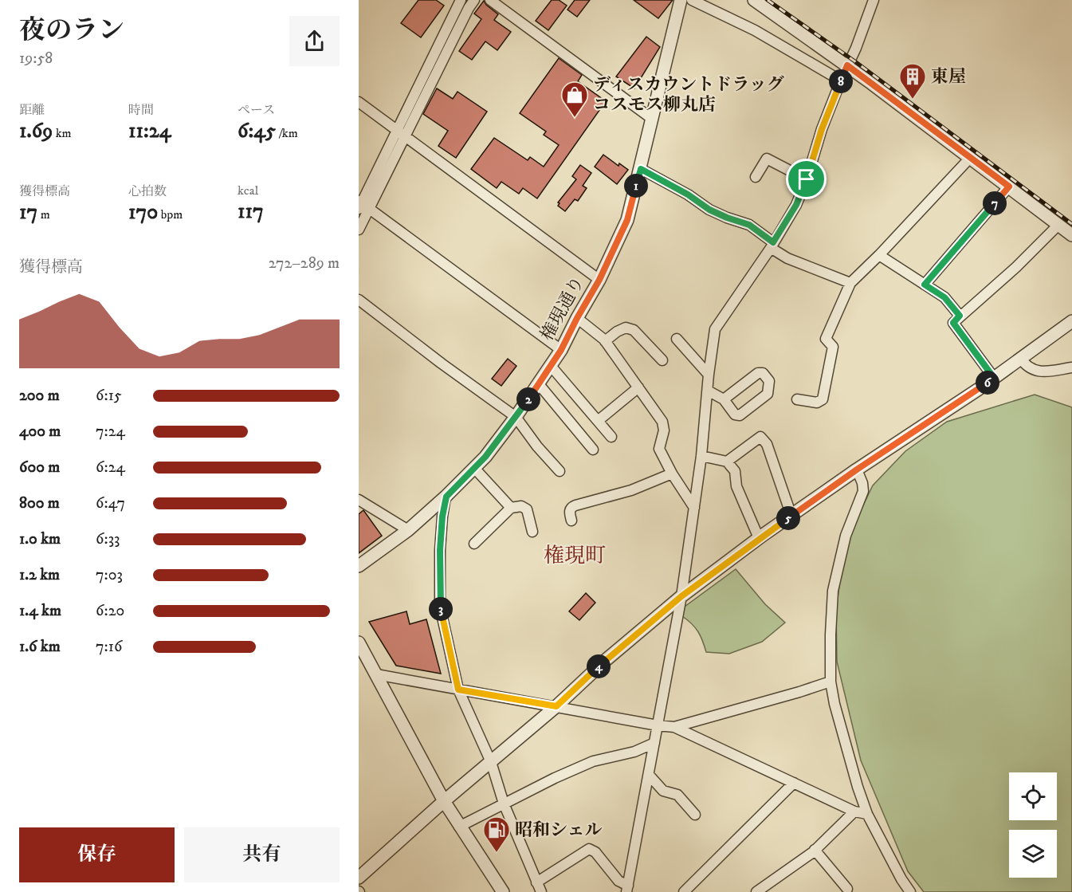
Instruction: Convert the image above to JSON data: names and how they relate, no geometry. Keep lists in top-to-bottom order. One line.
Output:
{"streets":{"street":["権現通り"]},"districts":["権現町"],"places":{"building":["東屋"],"shop":["ディスカウントドラッグ コスモス柳丸店"],"fuel station":["昭和シェル"]},"page":{"heading":["夜のラン","19:58"],"pins":["8","1","7","6","2","5","3","4"],"stats":[["距離","1.69 km"],["時間","11:24"],["ペース","6:45 /km"],["獲得標高","17 m"],["心拍数","170 bpm"],["kcal","117"]],"chart":["獲得標高","272–289 m"],"list":[{"name":"200 m","note":"6:15"},{"name":"400 m","note":"7:24"},{"name":"600 m","note":"6:24"},{"name":"800 m","note":"6:47"},{"name":"1.0 km","note":"6:33"},{"name":"1.2 km","note":"7:03"},{"name":"1.4 km","note":"6:20"},{"name":"1.6 km","note":"7:16"}],"buttons":["保存","共有"]}}
